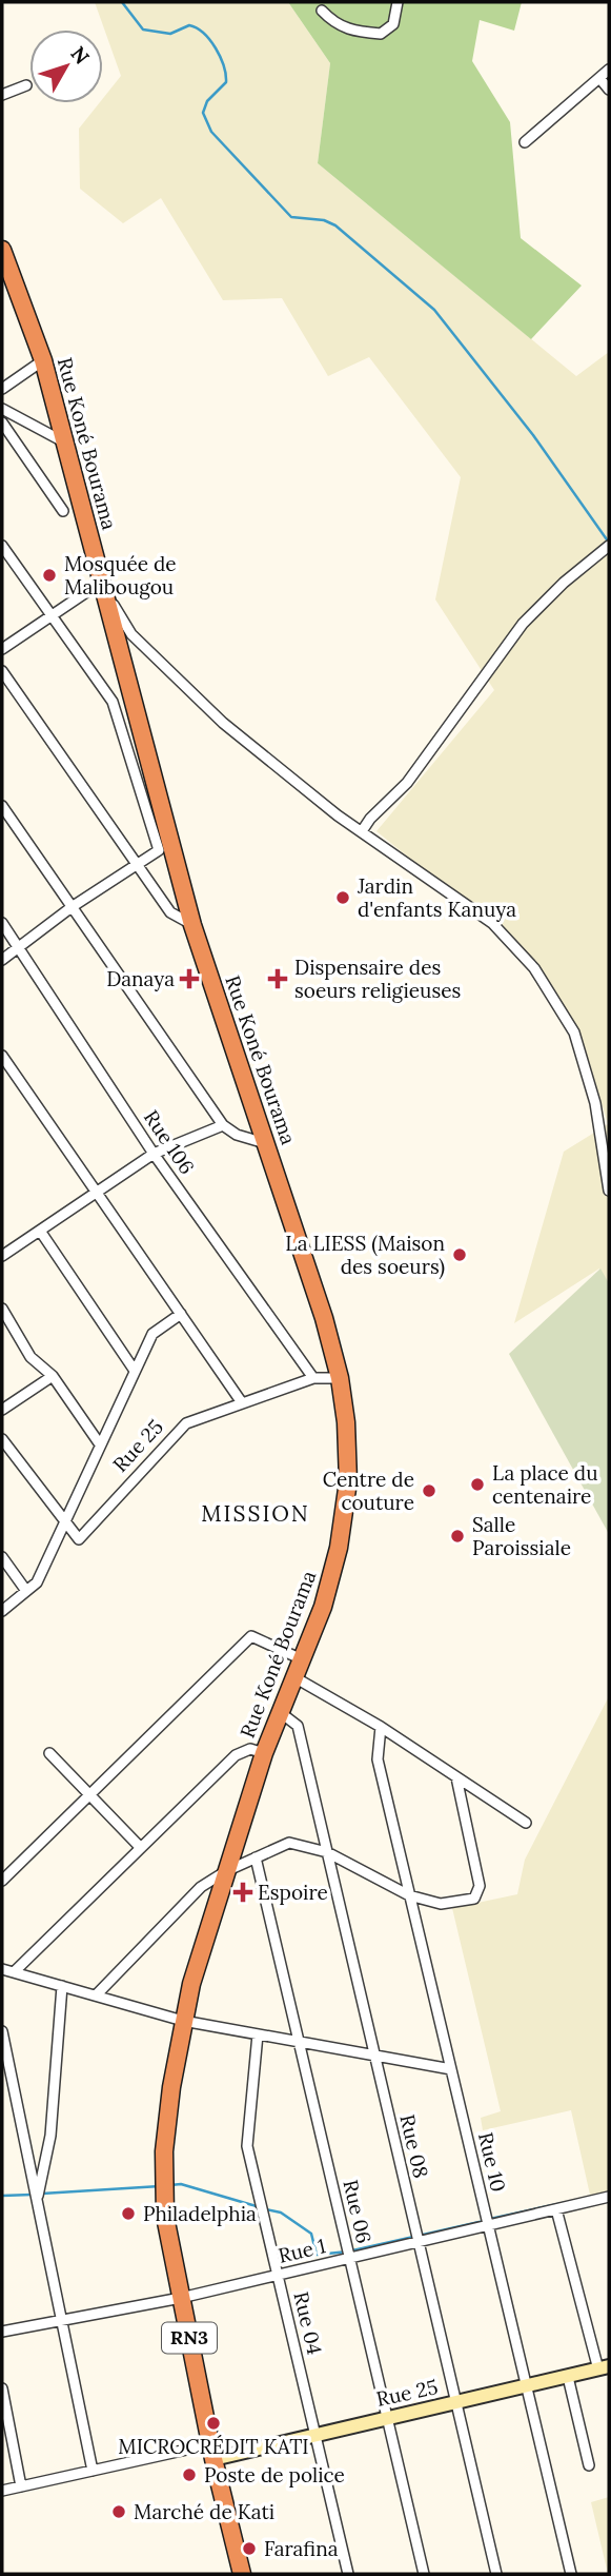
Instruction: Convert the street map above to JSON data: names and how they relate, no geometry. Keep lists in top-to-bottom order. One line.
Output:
{"streets":{"highway":["Rue Koné Bourama","RN3"],"street":["Rue 106","Rue 25","Rue 08","Rue 10","Rue 06","Rue 1","Rue 04"]},"crossings":[["Rue Koné Bourama","Rue 25"],["Rue Koné Bourama","Rue 08"],["Rue Koné Bourama","Rue 1"],["Rue 106","Rue 25"],["Rue 25","Rue 08"],["Rue 25","Rue 10"],["Rue 25","Rue 06"],["Rue 25","Rue 04"],["Rue 08","Rue 1"],["Rue 10","Rue 1"],["Rue 06","Rue 1"],["Rue 1","Rue 04"]],"districts":["MISSION"],"places":{"other":["Mosquée de Malibougou","Jardin d'enfants Kanuya","La LIESS (Maison des soeurs)","La place du centenaire","Centre de couture","Salle Paroissiale","Philadelphia","MICROCRÉDIT KATI","Poste de police","Marché de Kati","Farafina"],"health":["Danaya","Dispensaire des soeurs religieuses","Espoire"]},"north":"top right"}
